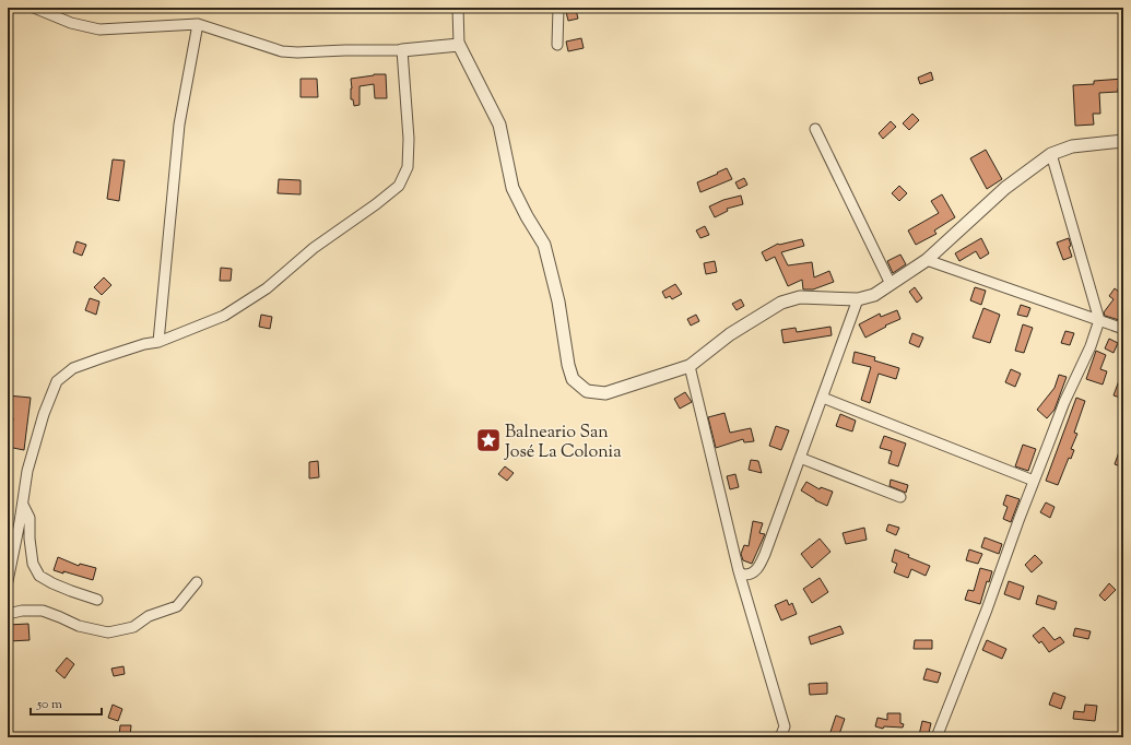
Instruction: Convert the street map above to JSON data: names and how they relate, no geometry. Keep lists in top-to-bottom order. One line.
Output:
{"places":{"place":["Balneario San José La Colonia"]},"scale_bar":"50 m"}
